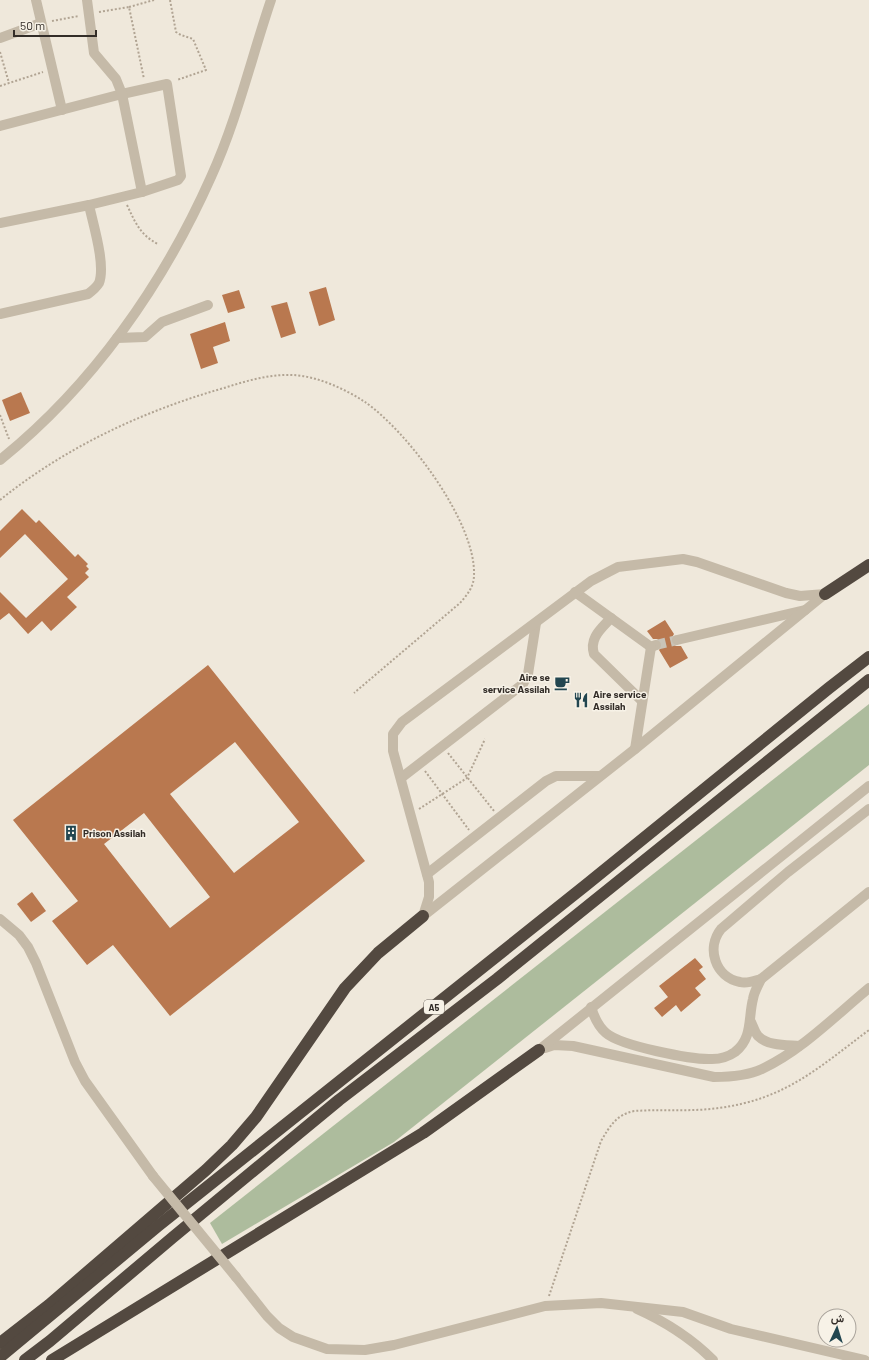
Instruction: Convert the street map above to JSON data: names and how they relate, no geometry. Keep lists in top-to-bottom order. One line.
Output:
{"streets":{"highway":["A5"]},"places":{"cafe":["Aire se service Assilah"],"restaurant":["Aire service Assilah"],"building":["Prison Assilah"]},"scale_bar":"50 m","north":"top"}
